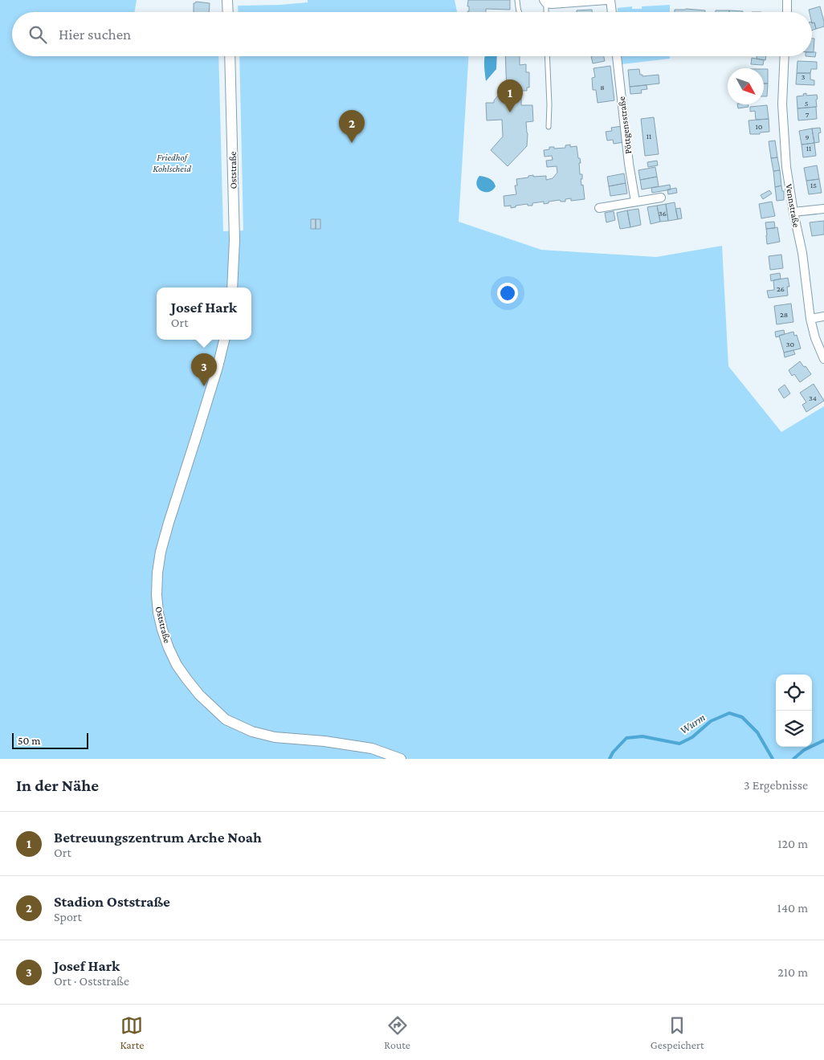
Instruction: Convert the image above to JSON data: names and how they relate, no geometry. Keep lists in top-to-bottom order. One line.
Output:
{"streets":{"street":["Pöttgensstraße","Oststraße","Vennstraße"]},"water":["Wurm"],"parks":["Friedhof Kohlscheid"],"house_numbers":["3","8","5","7","10","11","9","11","15","36","26","28","30","34"],"scale_bar":"50 m","north":"bottom right","page":{"search":"Hier suchen","pins":["1","2","3"],"popup":["Josef Hark","Ort"],"scale":"50 m","heading":["In der Nähe","3 Ergebnisse"],"list":[{"mark":"1","name":"Betreuungszentrum Arche Noah","note":"Ort","value":"120 m"},{"mark":"2","name":"Stadion Oststraße","note":"Sport","value":"140 m"},{"mark":"3","name":"Josef Hark","note":"Ort · Oststraße","value":"210 m"}],"nav":["Karte","Route","Gespeichert"]}}
